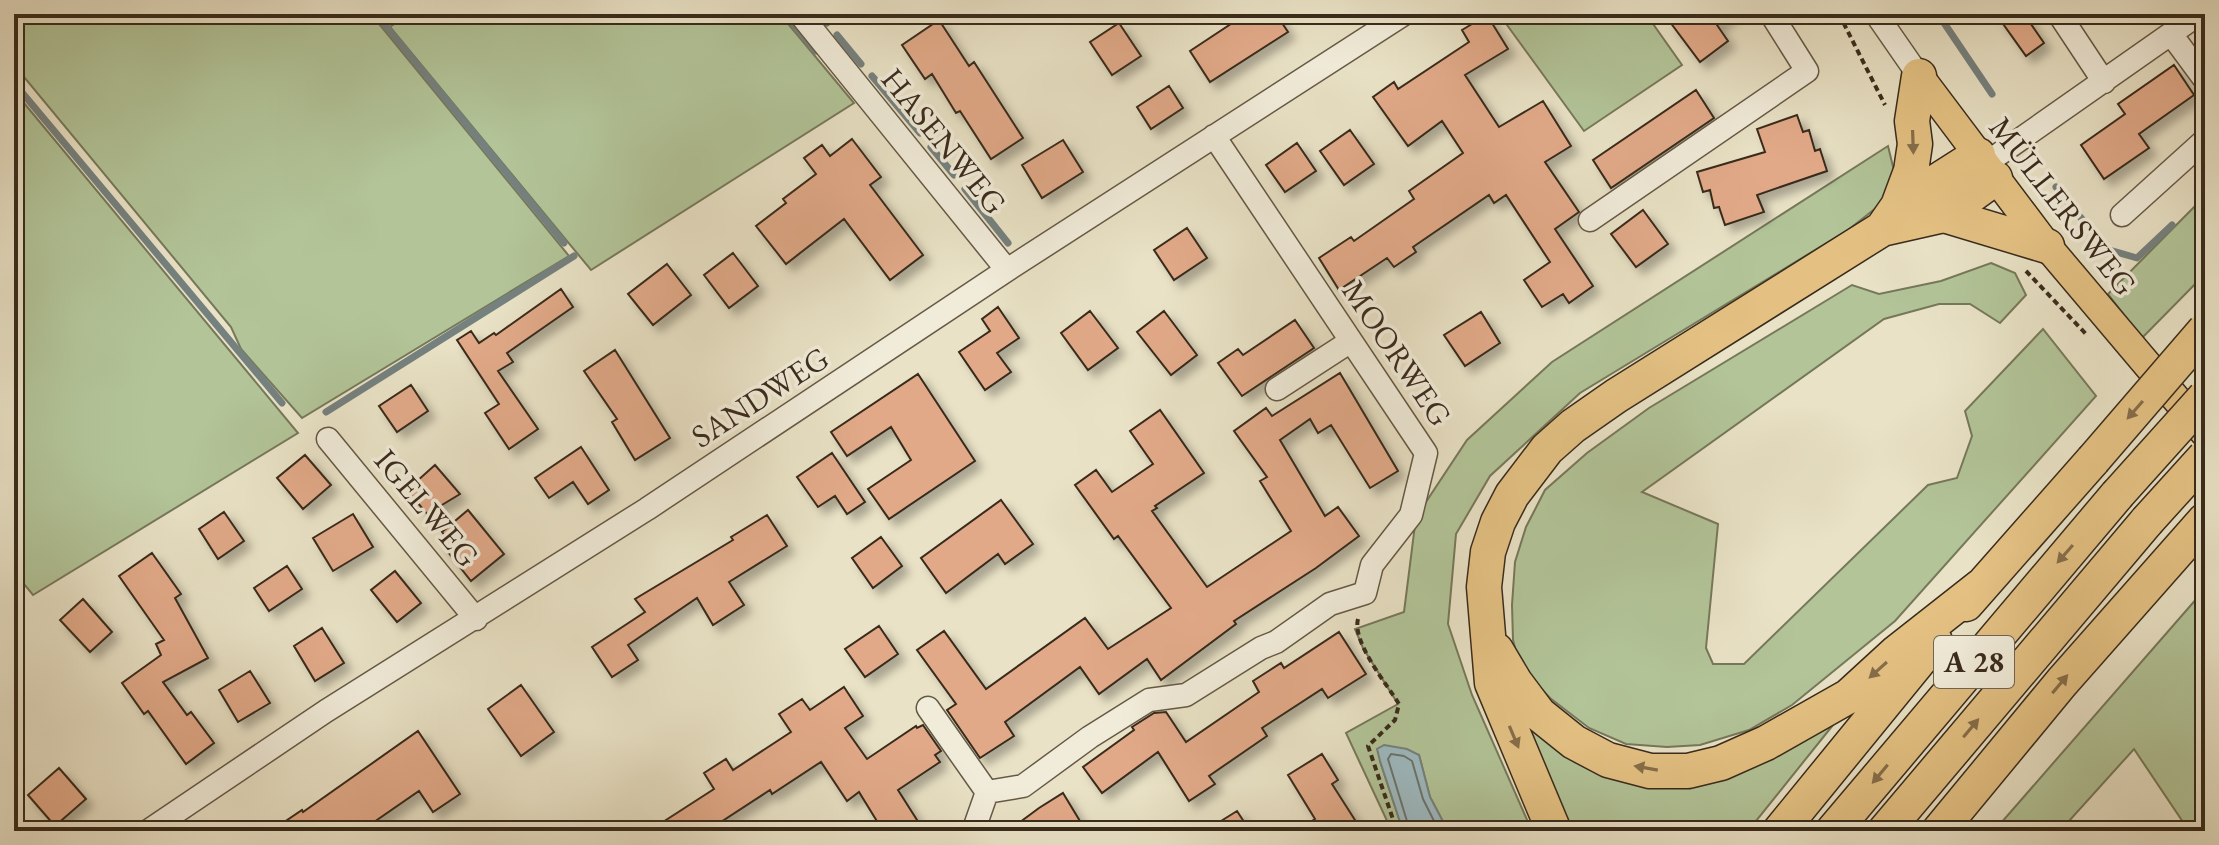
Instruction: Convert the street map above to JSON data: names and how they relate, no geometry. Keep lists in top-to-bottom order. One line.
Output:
{"streets":{"highway":["A 28"],"main road":["MÜLLERSWEG"],"street":["HASENWEG","MOORWEG","SANDWEG","IGELWEG"]},"crossings":[["HASENWEG","SANDWEG"],["MOORWEG","SANDWEG"],["SANDWEG","IGELWEG"]]}
